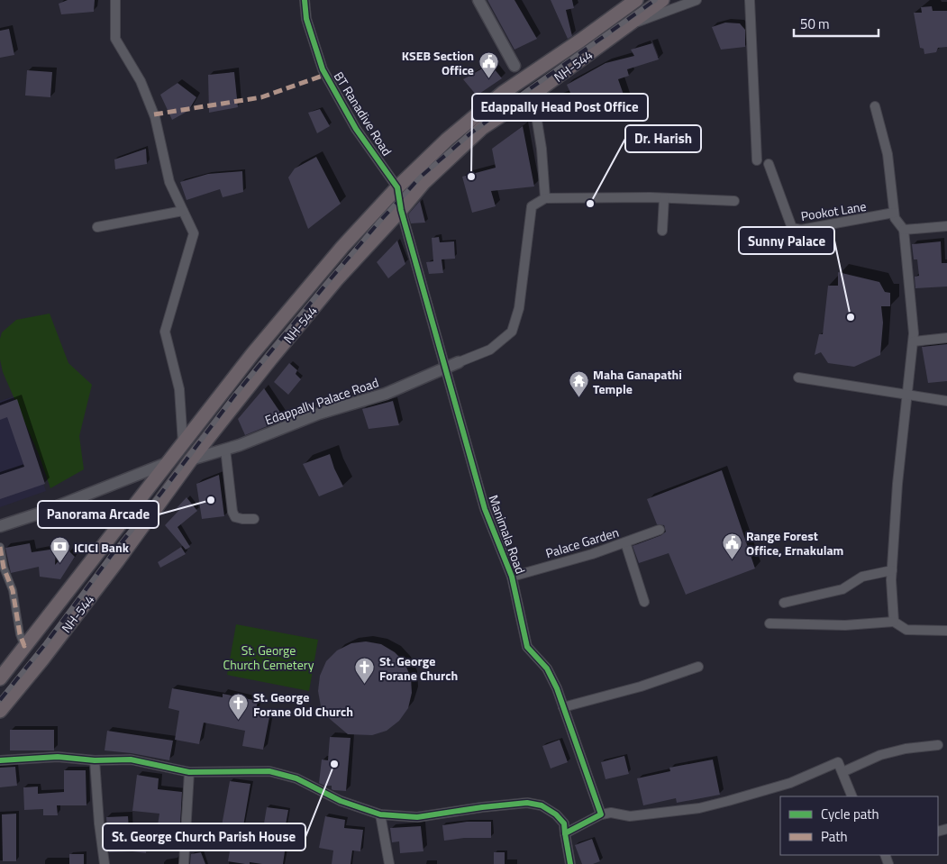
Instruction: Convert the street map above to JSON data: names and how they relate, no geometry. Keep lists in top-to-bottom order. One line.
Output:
{"streets":{"main road":["NH-544"],"street":["BT Ranadive Road","Pookot Lane","Edappally Palace Road","Manimala Road","Palace Garden"]},"crossings":[["NH-544","BT Ranadive Road"],["NH-544","Edappally Palace Road"],["NH-544","Manimala Road"],["BT Ranadive Road","Manimala Road"],["Edappally Palace Road","Manimala Road"],["Manimala Road","Palace Garden"]],"parks":["St. George Church Cemetery"],"places":{"public building":["KSEB Section Office","Range Forest Office, Ernakulam"],"other":["Edappally Head Post Office","Dr. Harish","Sunny Palace","Panorama Arcade","St. George Church Parish House"],"temple":["Maha Ganapathi Temple"],"bank":["ICICI Bank"],"church":["St. George Forane Church","St. George Forane Old Church"]},"legend":["Cycle path","Path"],"scale_bar":"50 m"}
